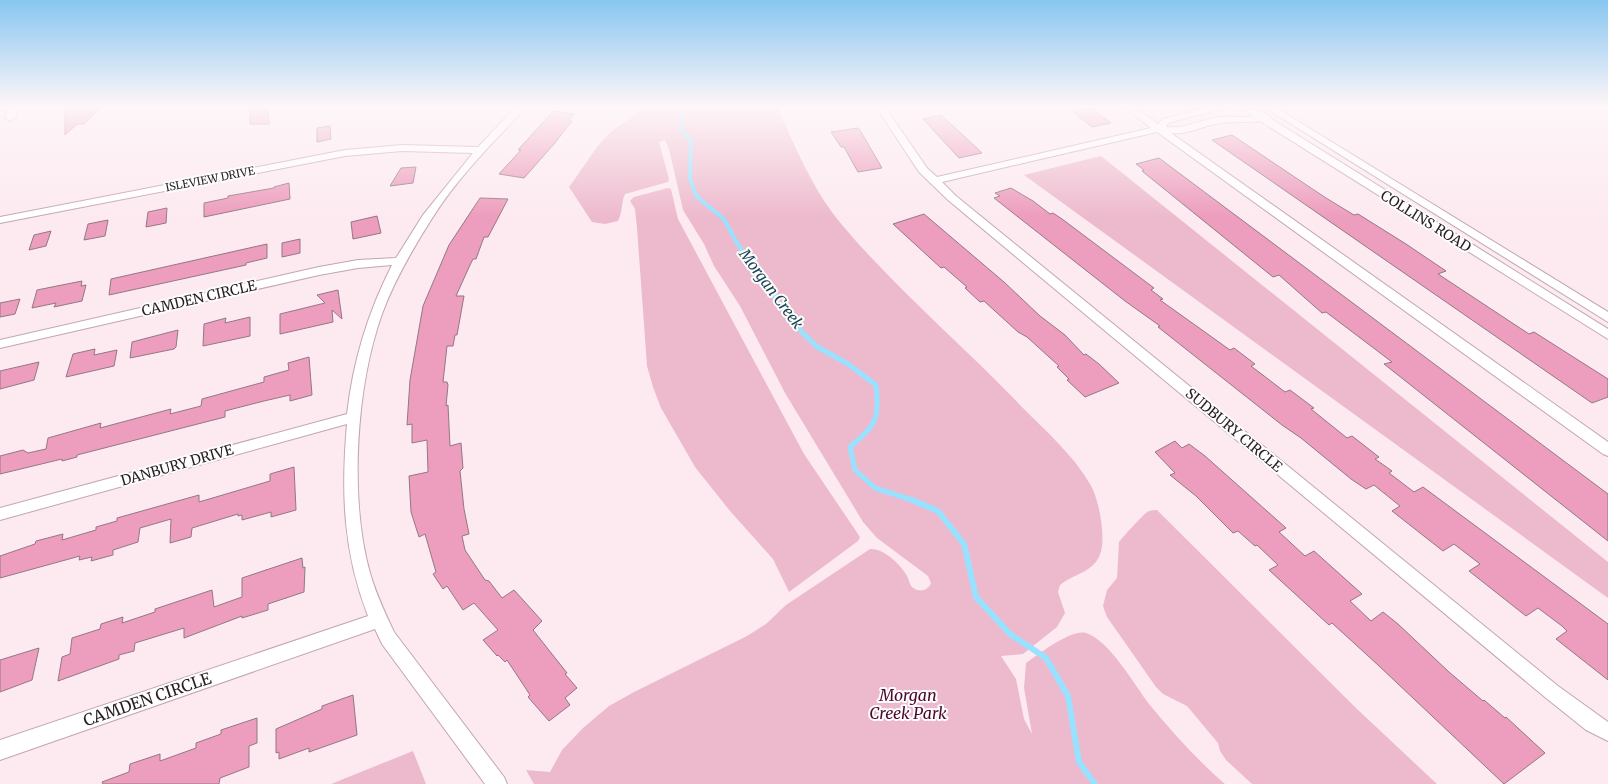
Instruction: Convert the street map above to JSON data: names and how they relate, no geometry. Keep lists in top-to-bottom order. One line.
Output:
{"streets":{"street":["ISLEVIEW DRIVE","COLLINS ROAD","CAMDEN CIRCLE","SUDBURY CIRCLE","DANBURY DRIVE"]},"water":["Morgan Creek"],"parks":["Morgan Creek Park"]}
